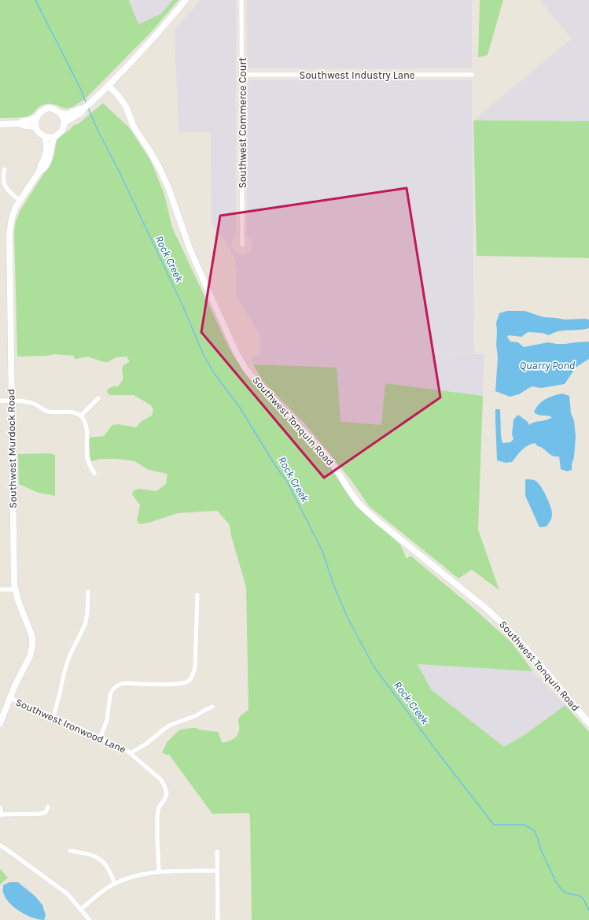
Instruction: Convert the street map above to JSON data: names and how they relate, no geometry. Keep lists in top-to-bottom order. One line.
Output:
{"streets":{"main road":["Southwest Tonquin Road","Southwest Murdock Road"],"street":["Southwest Industry Lane","Southwest Commerce Court","Southwest Ironwood Lane"]},"crossings":[["Southwest Industry Lane","Southwest Commerce Court"],["Southwest Murdock Road","Southwest Ironwood Lane"]],"water":["Rock Creek","Quarry Pond"]}
